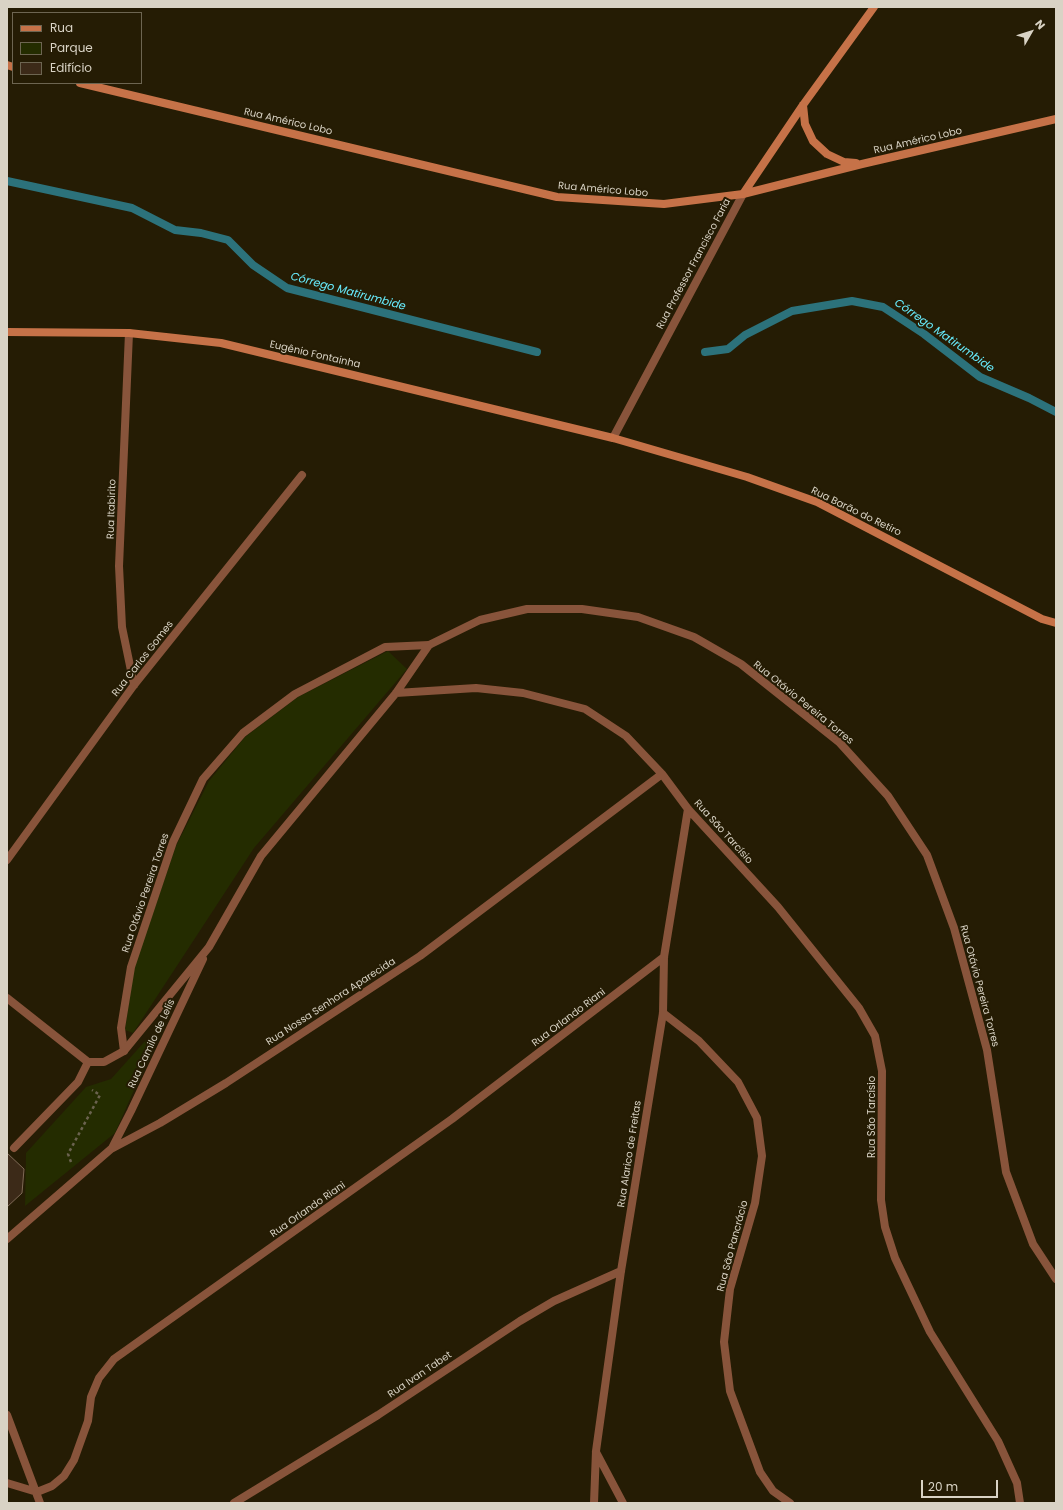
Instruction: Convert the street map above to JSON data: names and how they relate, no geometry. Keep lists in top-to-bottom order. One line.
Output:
{"streets":{"main road":["Rua Américo Lobo","Rua Professor Francisco Faria","Eugênio Fontainha","Rua Barão do Retiro"],"street":["Rua Itabirito","Rua Carlos Gomes","Rua Otávio Pereira Torres","Rua São Tarcísio","Rua Nossa Senhora Aparecida","Rua Orlando Riani","Rua Camilo de Lelis","Rua Alarico de Freitas","Rua São Pancrácio","Rua Ivan Tabet"]},"crossings":[["Rua Américo Lobo","Rua Professor Francisco Faria"],["Rua Professor Francisco Faria","Eugênio Fontainha"],["Rua Professor Francisco Faria","Rua Barão do Retiro"],["Eugênio Fontainha","Rua Itabirito"],["Eugênio Fontainha","Rua Barão do Retiro"],["Rua Itabirito","Rua Carlos Gomes"],["Rua Otávio Pereira Torres","Rua São Tarcísio"],["Rua Otávio Pereira Torres","Rua Camilo de Lelis"],["Rua São Tarcísio","Rua Nossa Senhora Aparecida"],["Rua São Tarcísio","Rua Alarico de Freitas"],["Rua Nossa Senhora Aparecida","Rua Camilo de Lelis"],["Rua Orlando Riani","Rua Alarico de Freitas"],["Rua Alarico de Freitas","Rua São Pancrácio"],["Rua Alarico de Freitas","Rua Ivan Tabet"]],"water":["Córrego Matirumbide"],"legend":["Rua","Parque","Edifício"],"scale_bar":"20 m","north":"top right"}
